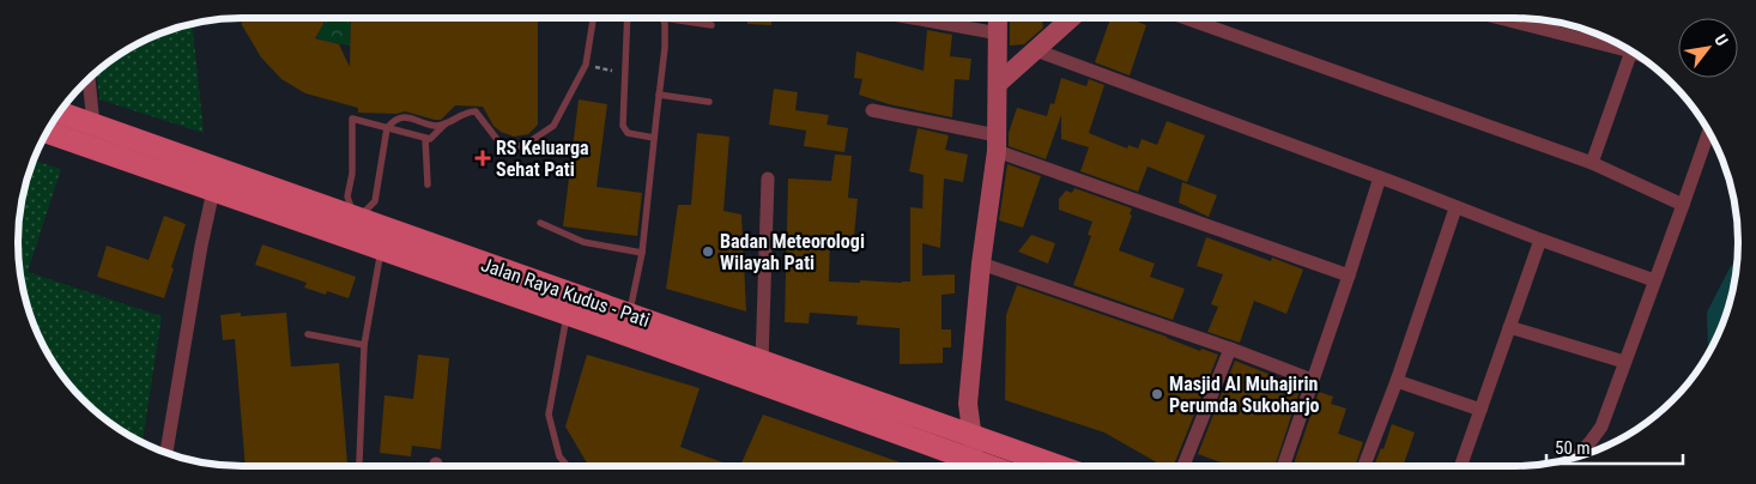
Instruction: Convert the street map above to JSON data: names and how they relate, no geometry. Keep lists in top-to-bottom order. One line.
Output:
{"streets":{"main road":["Jalan Raya Kudus - Pati"]},"places":{"health":["RS Keluarga Sehat Pati"],"other":["Badan Meteorologi Wilayah Pati","Masjid Al Muhajirin Perumda Sukoharjo"]},"scale_bar":"50 m","north":"top right"}
